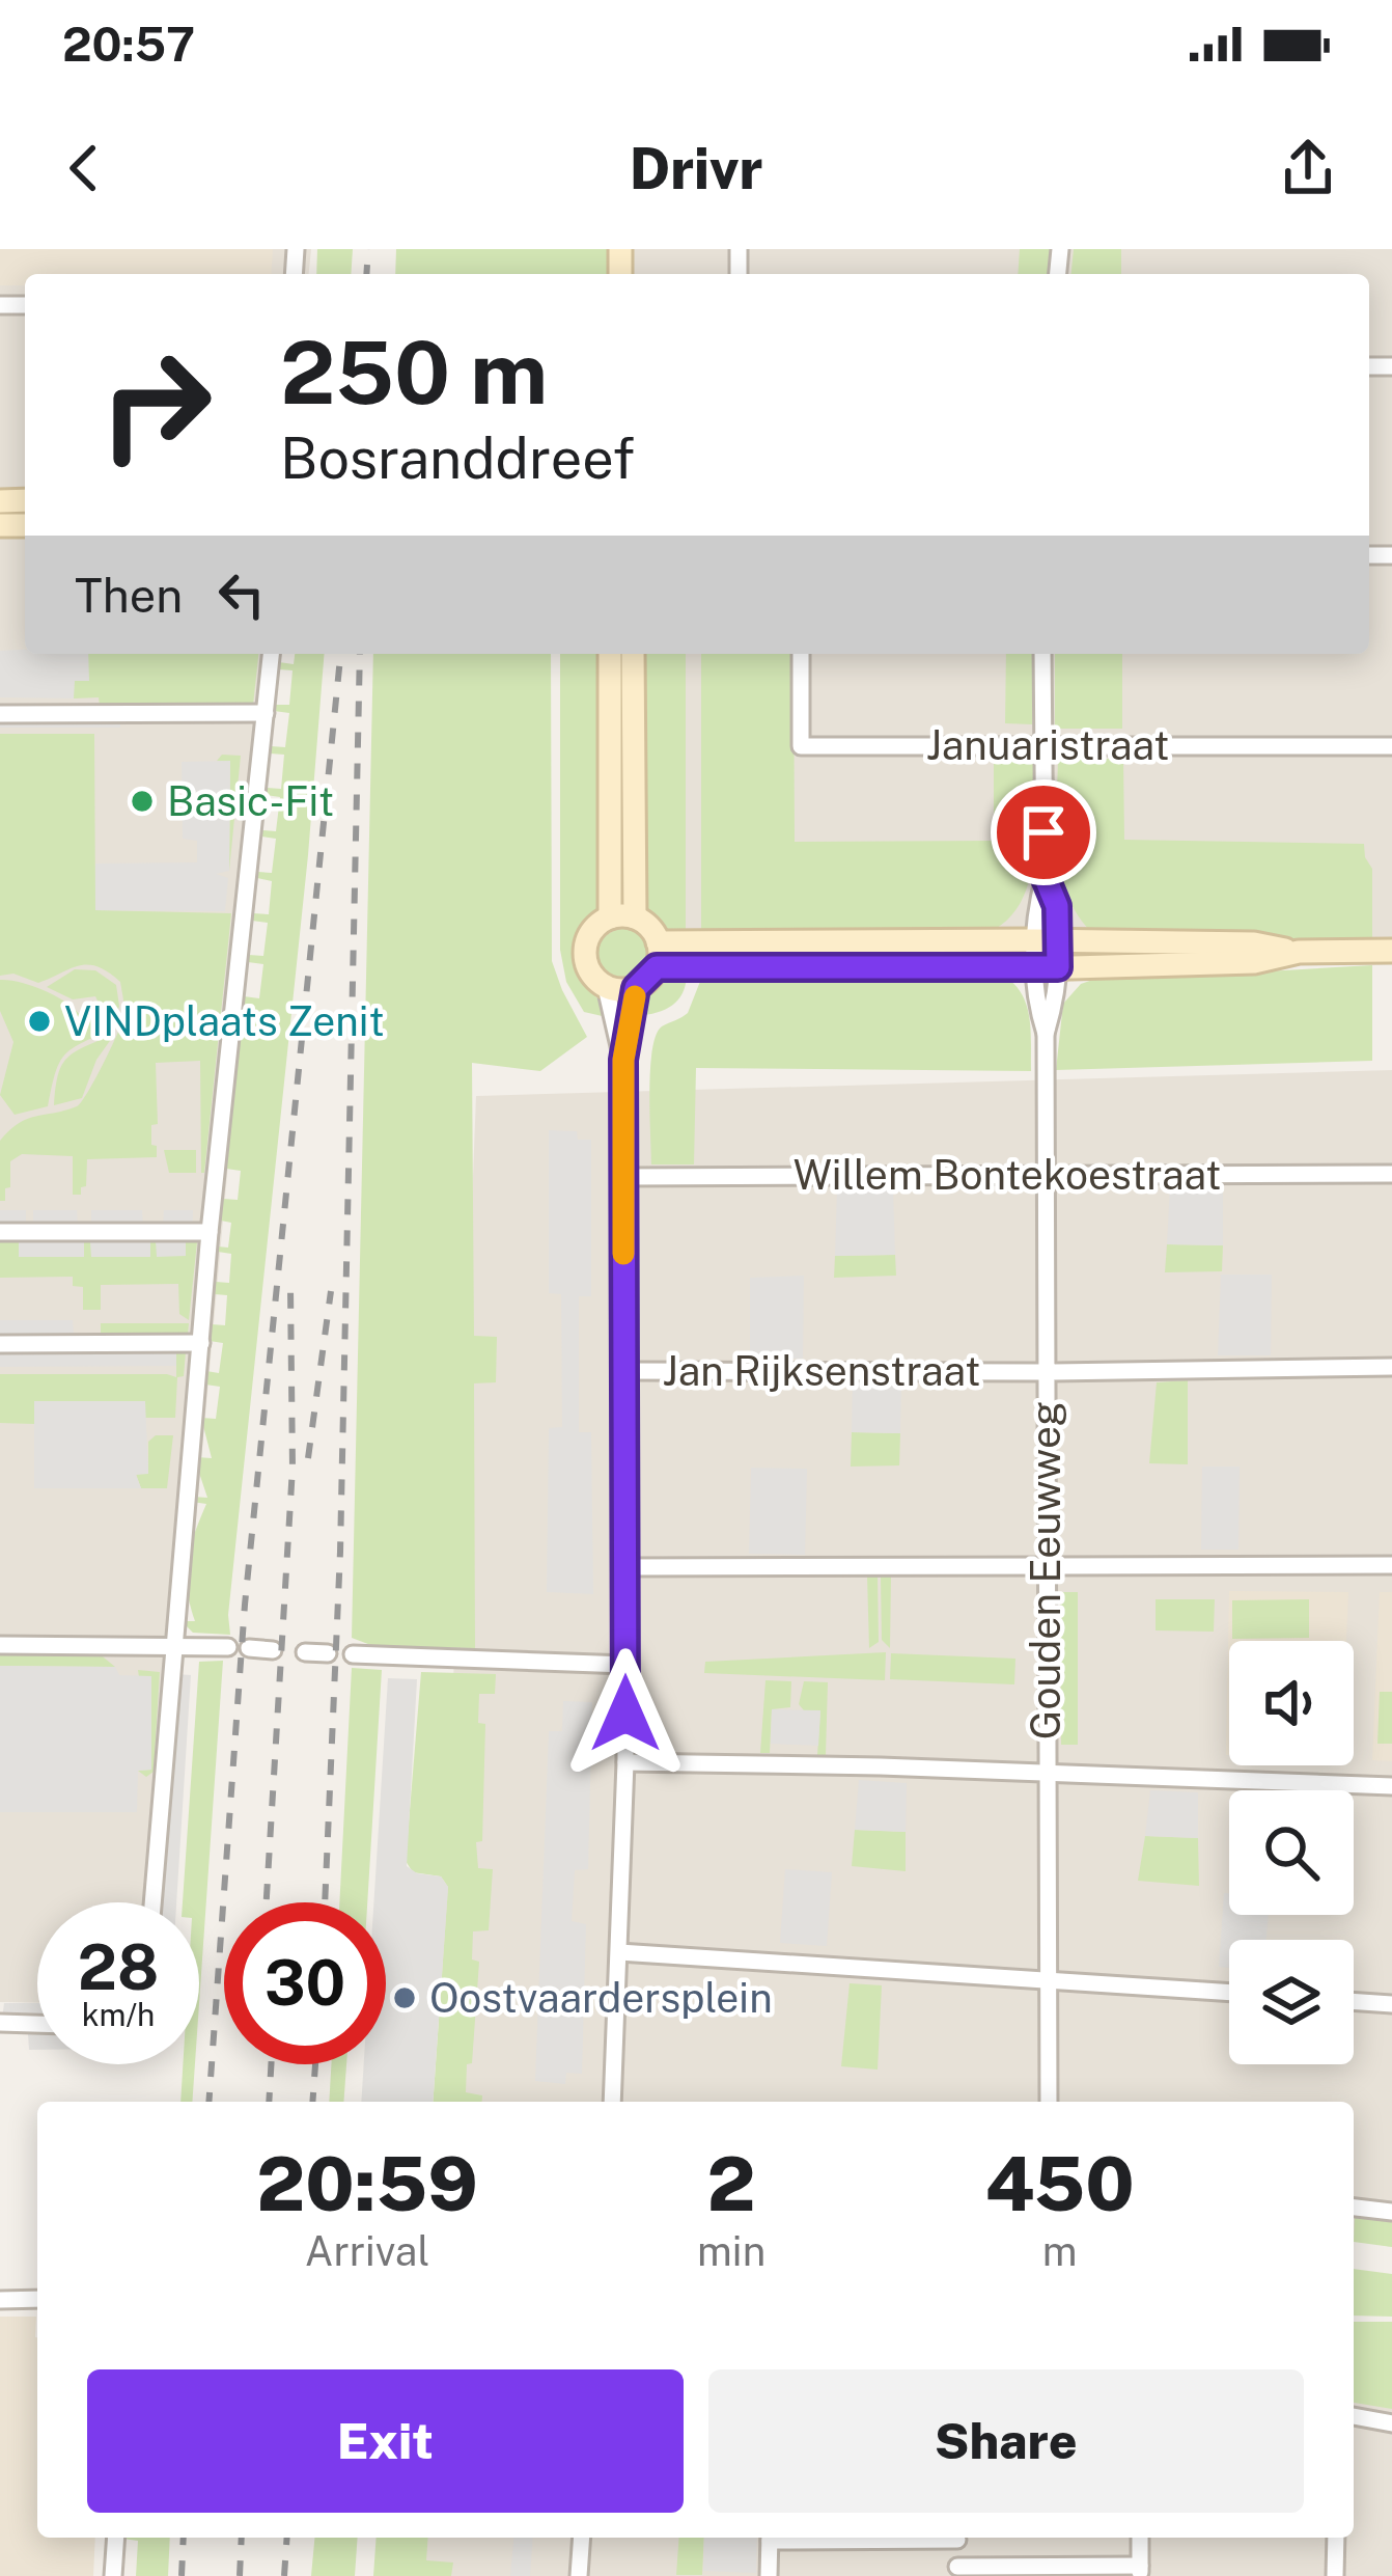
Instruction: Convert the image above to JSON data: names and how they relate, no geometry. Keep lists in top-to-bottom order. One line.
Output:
{"streets":{"street":["Januaristraat","Willem Bontekoestraat","Jan Rijksenstraat","Gouden Eeuwweg"]},"crossings":[["Willem Bontekoestraat","Gouden Eeuwweg"],["Jan Rijksenstraat","Gouden Eeuwweg"]],"places":["Basic-Fit","VINDplaats Zenit","Oostvaardersplein"],"page":{"status":"20:57","header":"Drivr","turn":["250 m","Bosranddreef"],"then":"Then","speed":"28 km/h","limit":"30","eta":["20:59","Arrival","2","min","450","m"],"buttons":["Exit","Share"]}}
